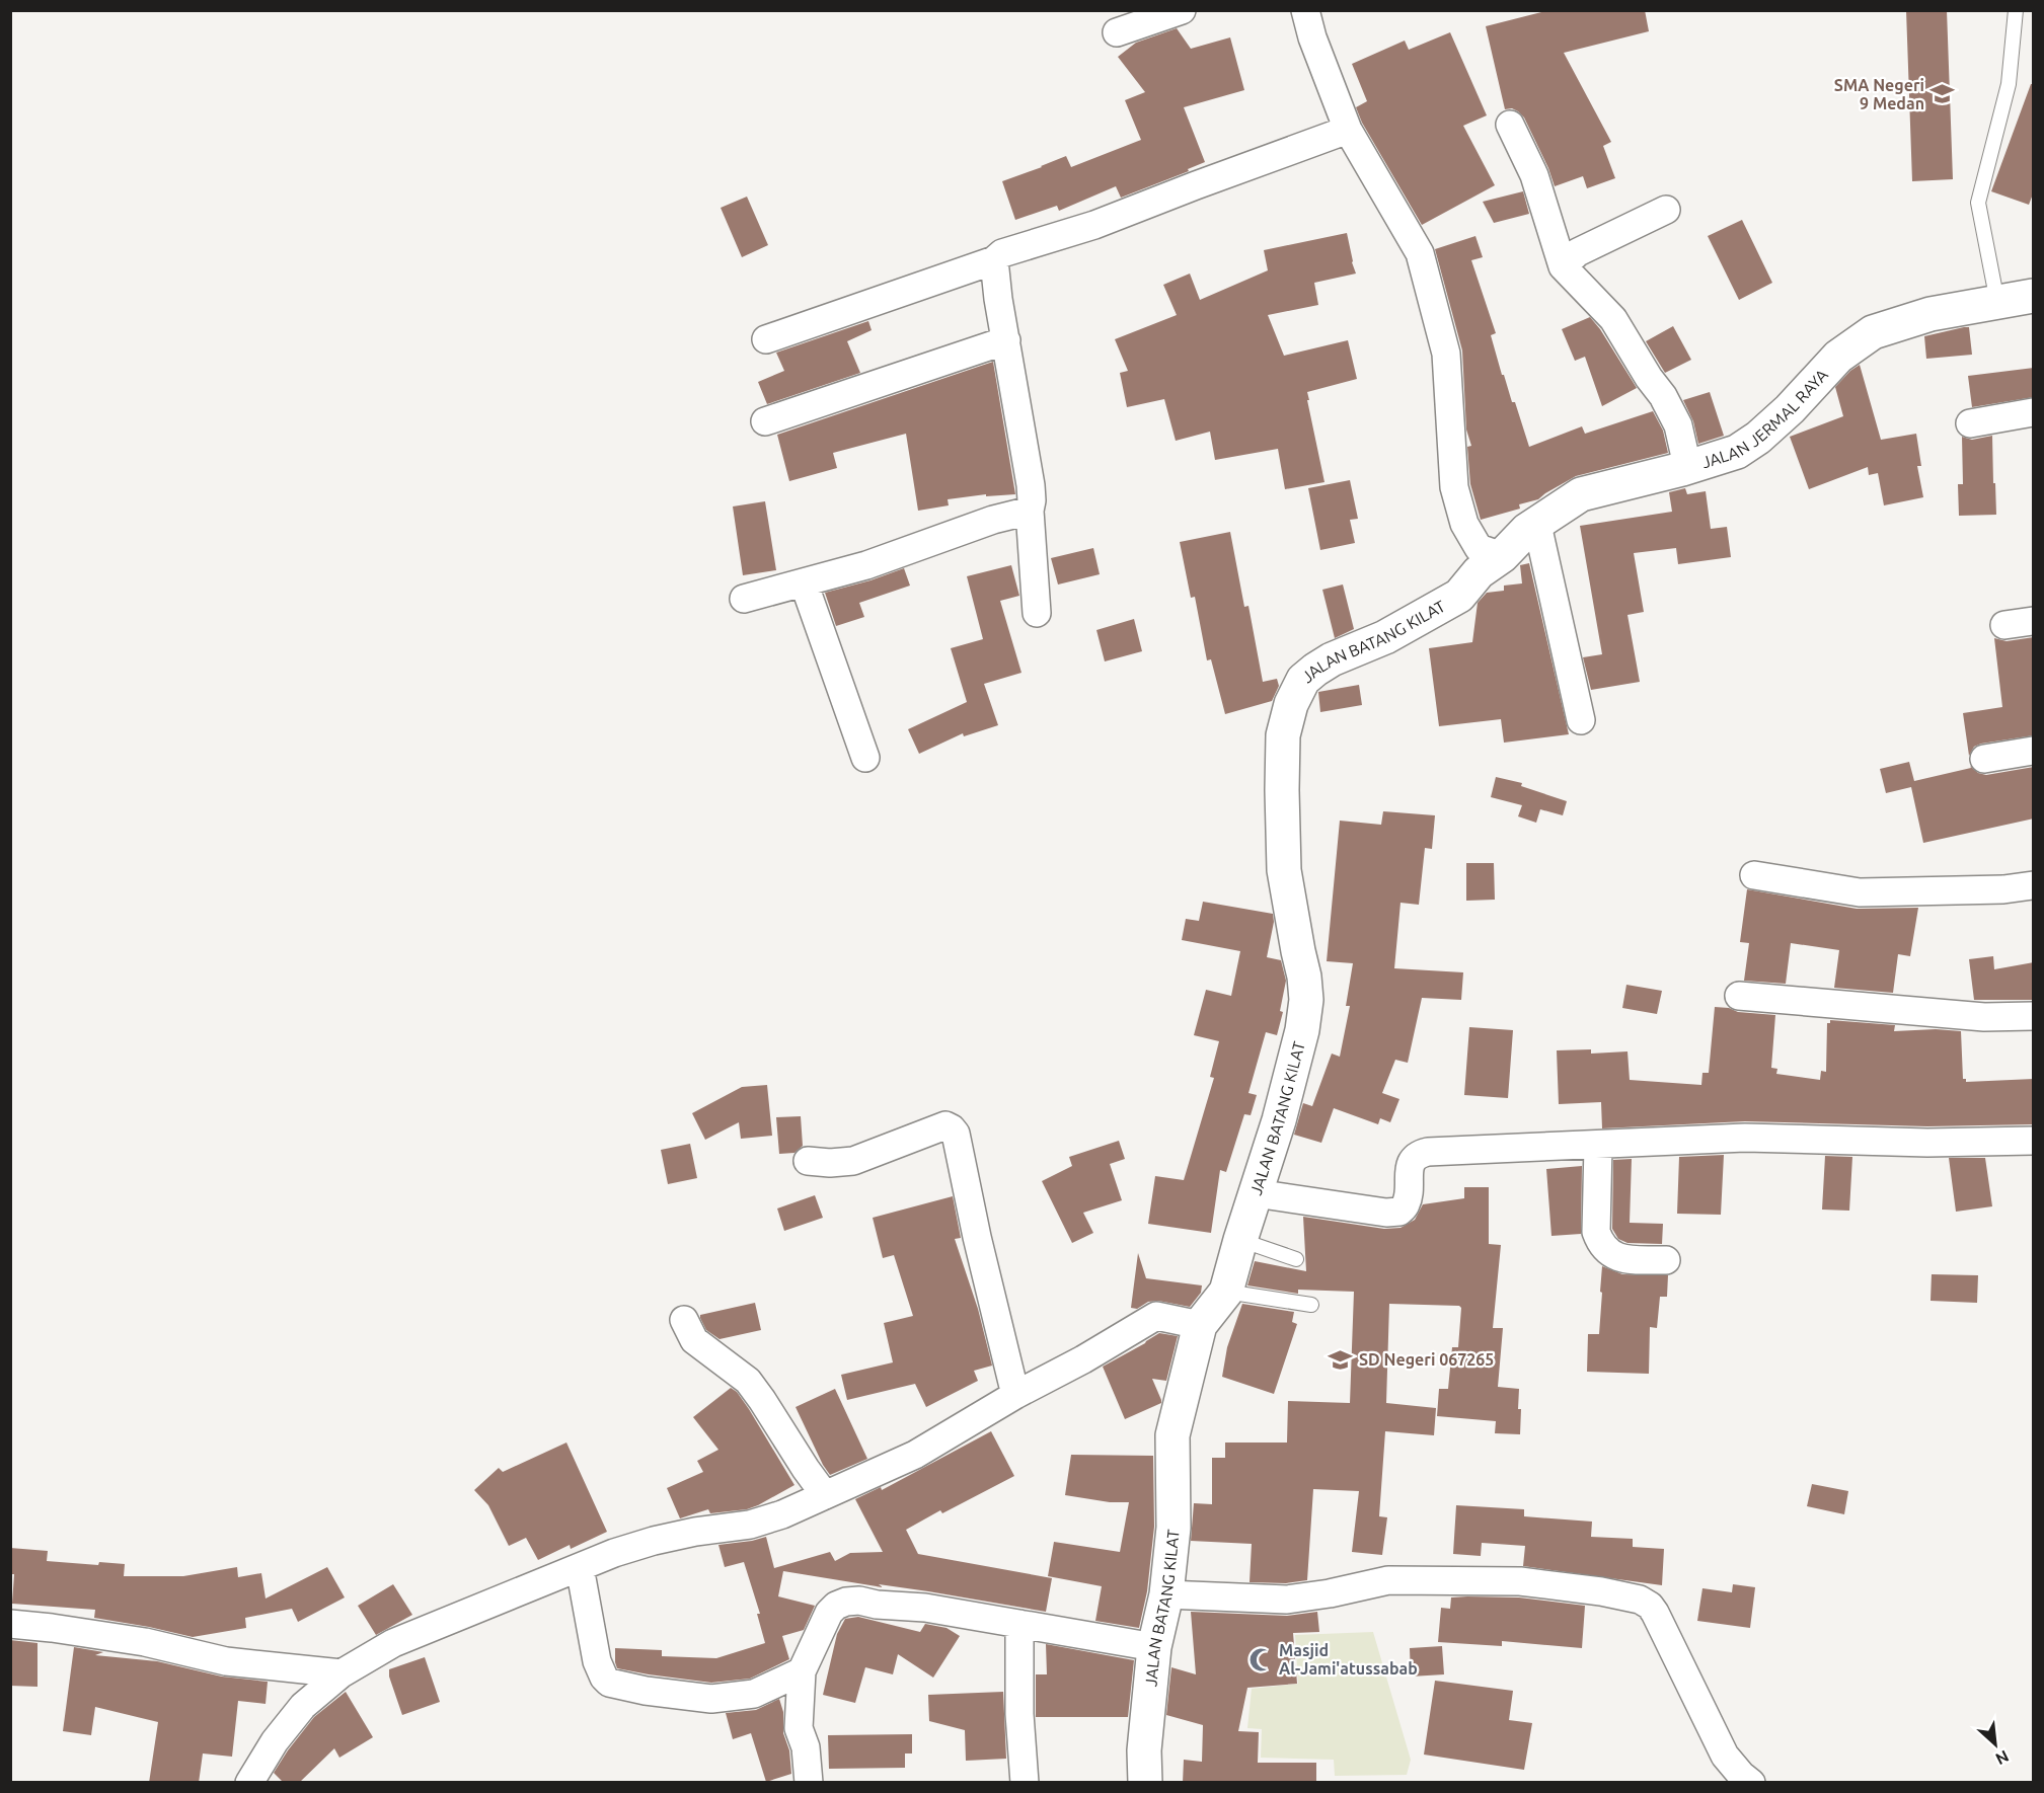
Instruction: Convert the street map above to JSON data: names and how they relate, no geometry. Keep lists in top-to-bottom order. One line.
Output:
{"streets":{"street":["JALAN JERMAL RAYA","JALAN BATANG KILAT"]},"crossings":[["JALAN JERMAL RAYA","JALAN BATANG KILAT"]],"places":{"school or university":["SMA Negeri 9 Medan","SD Negeri 067265"],"mosque":["Masjid Al-Jami'atussabab"]},"north":"bottom right"}
